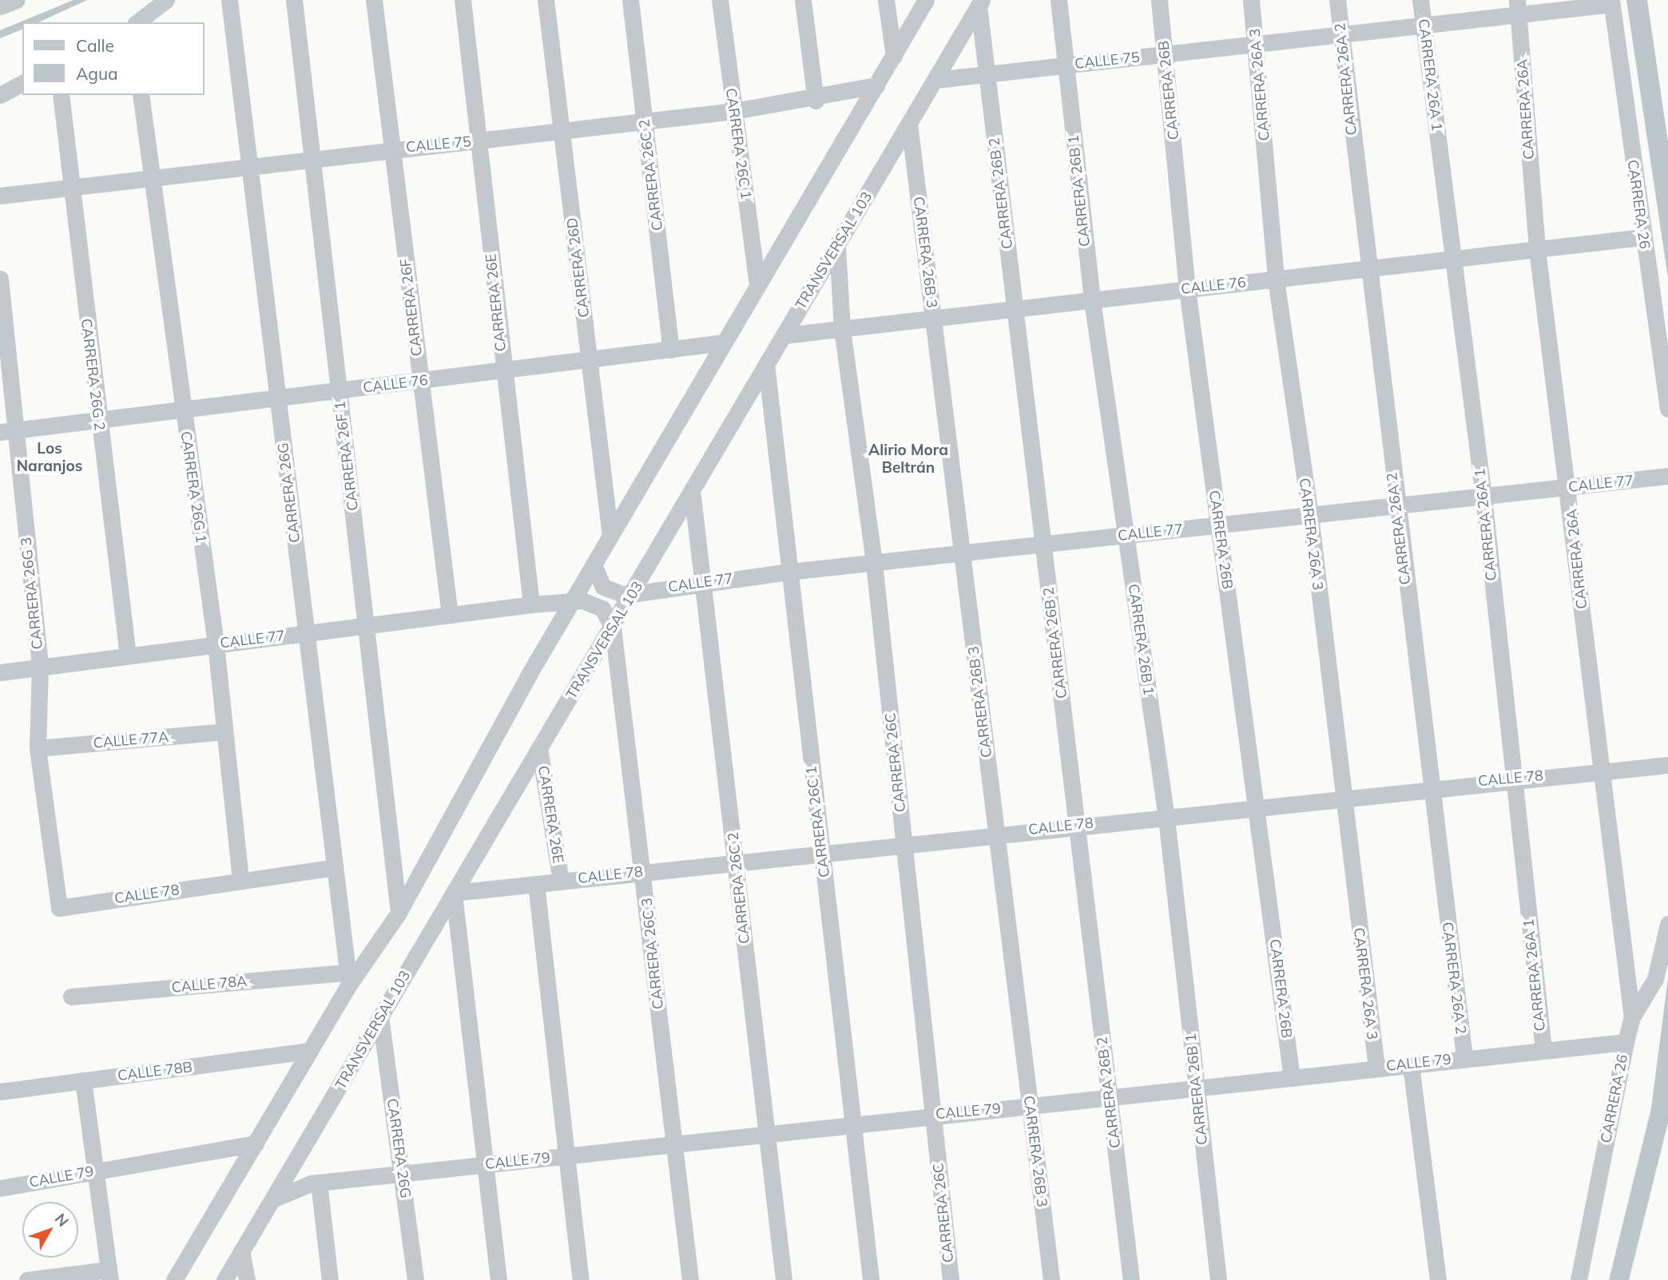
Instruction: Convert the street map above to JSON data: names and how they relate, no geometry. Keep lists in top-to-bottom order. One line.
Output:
{"streets":{"street":["CALLE 75","CARRERA 26A 1","CARRERA 26A 2","CARRERA 26A 3","CARRERA 26B","CARRERA 26A","CARRERA 26C 1","CARRERA 26C 2","CARRERA 26B 1","CARRERA 26B 2","CARRERA 26","TRANSVERSAL 103","CARRERA 26B 3","CARRERA 26D","CALLE 76","CARRERA 26E","CARRERA 26F","CARRERA 26G 2","CARRERA 26F 1","CALLE 77","CARRERA 26G 1","CARRERA 26G","CARRERA 26G 3","CALLE 77A","CARRERA 26C","CALLE 78","CARRERA 26C 3","CALLE 78A","CALLE 79","CALLE 78B"]},"crossings":[["CALLE 75","CARRERA 26A 1"],["CALLE 75","CARRERA 26A 2"],["CALLE 75","CARRERA 26A 3"],["CALLE 75","CARRERA 26B"],["CALLE 75","CARRERA 26A"],["CALLE 75","CARRERA 26C 1"],["CALLE 75","CARRERA 26C 2"],["CALLE 75","CARRERA 26B 1"],["CALLE 75","CARRERA 26B 2"],["CALLE 75","CARRERA 26"],["CALLE 75","TRANSVERSAL 103"],["CALLE 75","CARRERA 26D"],["CALLE 75","CARRERA 26E"],["CALLE 75","CARRERA 26F"],["CALLE 75","CARRERA 26G 2"],["CALLE 75","CARRERA 26F 1"],["CALLE 75","CARRERA 26G 1"],["CALLE 75","CARRERA 26G"],["CARRERA 26A 1","CALLE 76"],["CARRERA 26A 1","CALLE 77"],["CARRERA 26A 1","CALLE 78"],["CARRERA 26A 1","CALLE 79"],["CARRERA 26A 2","CALLE 76"],["CARRERA 26A 2","CALLE 77"],["CARRERA 26A 2","CALLE 78"],["CARRERA 26A 2","CALLE 79"],["CARRERA 26A 3","CALLE 76"],["CARRERA 26A 3","CALLE 77"],["CARRERA 26A 3","CALLE 78"],["CARRERA 26A 3","CALLE 79"],["CARRERA 26B","CALLE 76"],["CARRERA 26B","CALLE 77"],["CARRERA 26B","CALLE 78"],["CARRERA 26B","CALLE 79"],["CARRERA 26A","CARRERA 26"],["CARRERA 26A","CALLE 76"],["CARRERA 26A","CALLE 77"],["CARRERA 26A","CALLE 78"],["CARRERA 26C 1","TRANSVERSAL 103"],["CARRERA 26C 1","CALLE 77"],["CARRERA 26C 1","CALLE 78"],["CARRERA 26C 1","CALLE 79"],["CARRERA 26C 2","TRANSVERSAL 103"],["CARRERA 26C 2","CALLE 76"],["CARRERA 26C 2","CALLE 77"],["CARRERA 26C 2","CALLE 78"],["CARRERA 26C 2","CALLE 79"],["CARRERA 26B 1","CALLE 76"],["CARRERA 26B 1","CALLE 77"],["CARRERA 26B 1","CALLE 78"],["CARRERA 26B 1","CALLE 79"],["CARRERA 26B 2","TRANSVERSAL 103"],["CARRERA 26B 2","CALLE 76"],["CARRERA 26B 2","CALLE 77"],["CARRERA 26B 2","CALLE 78"],["CARRERA 26B 2","CALLE 79"],["CARRERA 26","CALLE 76"],["CARRERA 26","CALLE 79"],["TRANSVERSAL 103","CARRERA 26B 3"],["TRANSVERSAL 103","CALLE 76"],["TRANSVERSAL 103","CARRERA 26E"],["TRANSVERSAL 103","CALLE 77"],["TRANSVERSAL 103","CARRERA 26G"],["TRANSVERSAL 103","CARRERA 26C"],["TRANSVERSAL 103","CALLE 78"],["TRANSVERSAL 103","CARRERA 26C 3"],["TRANSVERSAL 103","CALLE 79"],["CARRERA 26B 3","CALLE 76"],["CARRERA 26B 3","CALLE 77"],["CARRERA 26B 3","CALLE 78"],["CARRERA 26B 3","CALLE 79"],["CARRERA 26D","CALLE 76"],["CALLE 76","CARRERA 26E"],["CALLE 76","CARRERA 26F"],["CALLE 76","CARRERA 26G 2"],["CALLE 76","CARRERA 26F 1"],["CALLE 76","CARRERA 26G 1"],["CALLE 76","CARRERA 26G"],["CALLE 76","CARRERA 26G 3"],["CALLE 76","CARRERA 26C"],["CARRERA 26E","CALLE 77"],["CARRERA 26E","CALLE 78"],["CARRERA 26F","CALLE 77"],["CARRERA 26G 2","CALLE 77"],["CARRERA 26F 1","CALLE 77"],["CALLE 77","CARRERA 26G 1"],["CALLE 77","CARRERA 26G"],["CALLE 77","CARRERA 26G 3"],["CALLE 77","CARRERA 26C"],["CALLE 77","CARRERA 26C 3"],["CARRERA 26G 1","CALLE 77A"],["CARRERA 26G 1","CALLE 78"],["CARRERA 26G","CALLE 78"],["CARRERA 26G","CALLE 78A"],["CARRERA 26G","CALLE 79"],["CARRERA 26G 3","CALLE 77A"],["CARRERA 26G 3","CALLE 78"],["CARRERA 26C","CALLE 78"],["CARRERA 26C","CALLE 79"],["CALLE 78","CARRERA 26C 3"],["CARRERA 26C 3","CALLE 79"]],"districts":["Los Naranjos","Alirio Mora Beltrán"],"legend":["Calle","Agua"],"north":"top right"}
